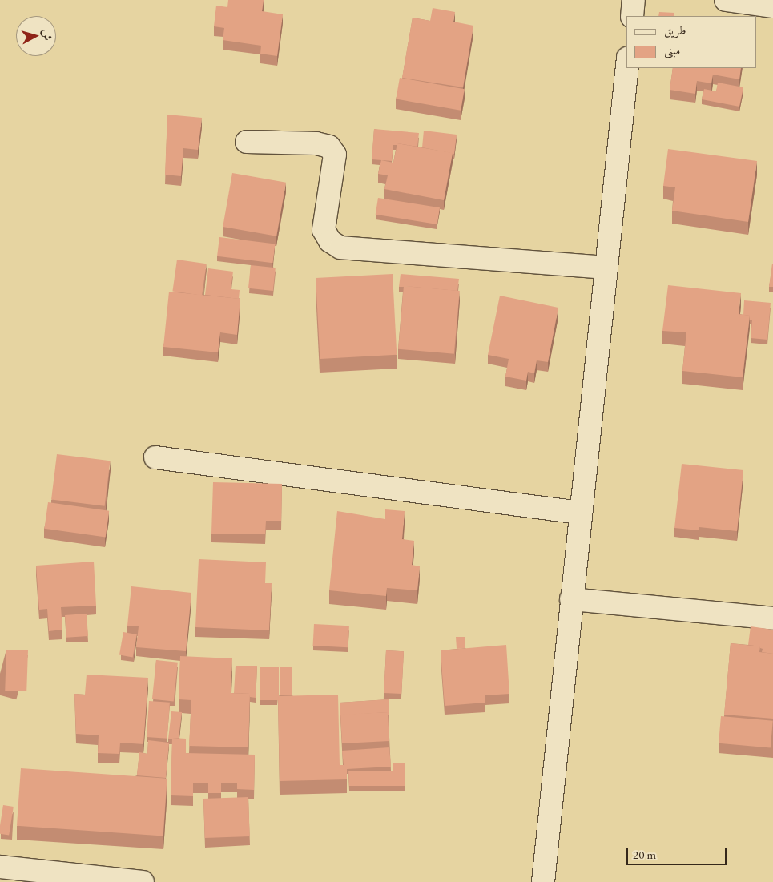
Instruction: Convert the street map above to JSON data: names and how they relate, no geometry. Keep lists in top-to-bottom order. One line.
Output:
{"legend":["طريق","مبنى"],"scale_bar":"20 m","north":"right"}
